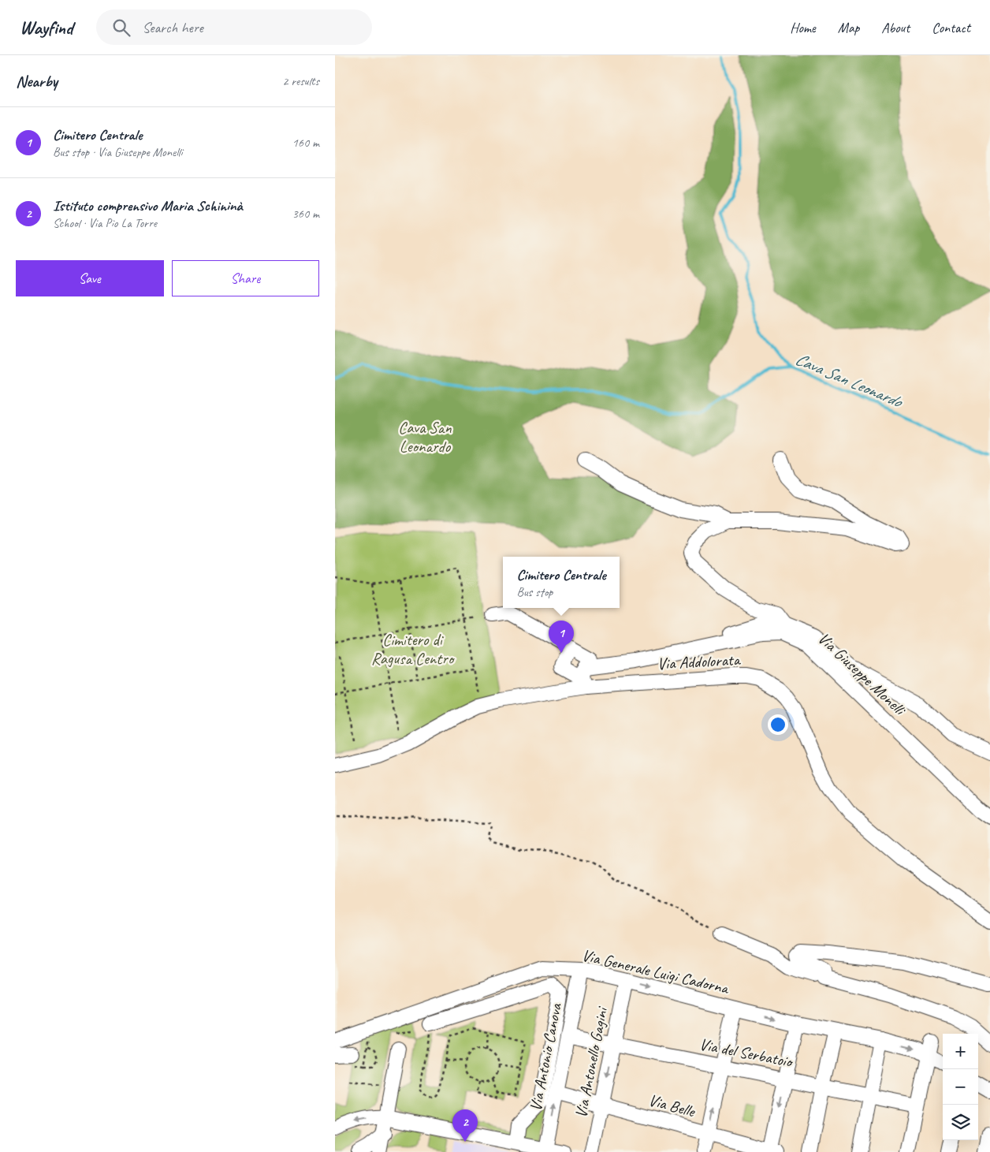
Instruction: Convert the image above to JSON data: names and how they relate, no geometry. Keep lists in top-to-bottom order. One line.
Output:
{"streets":{"street":["Via Addolorata","Via Giuseppe Monelli","Via Generale Luigi Cadorna","Via del Serbatoio","Via Antonio Canova","Via Antonello Gagini","Via Belle"]},"crossings":[["Via Addolorata","Via Giuseppe Monelli"],["Via Generale Luigi Cadorna","Via Antonio Canova"],["Via Generale Luigi Cadorna","Via Antonello Gagini"],["Via del Serbatoio","Via Antonio Canova"],["Via del Serbatoio","Via Antonello Gagini"],["Via Antonio Canova","Via Belle"],["Via Antonello Gagini","Via Belle"]],"water":["Cava San Leonardo"],"parks":["Cava San Leonardo","Cimitero di Ragusa Centro"],"page":{"header":"Wayfind","search":"Search here","nav":["Home","Map","About","Contact"],"heading":["Nearby","2 results"],"list":[{"mark":"1","name":"Cimitero Centrale","note":"Bus stop · Via Giuseppe Monelli","value":"160 m"},{"mark":"2","name":"Istituto comprensivo Maria Schininà","note":"School · Via Pio La Torre","value":"360 m"}],"buttons":["Save","Share"],"popup":["Cimitero Centrale","Bus stop"],"pins":["1","2"],"map_buttons":["+","−"]}}
